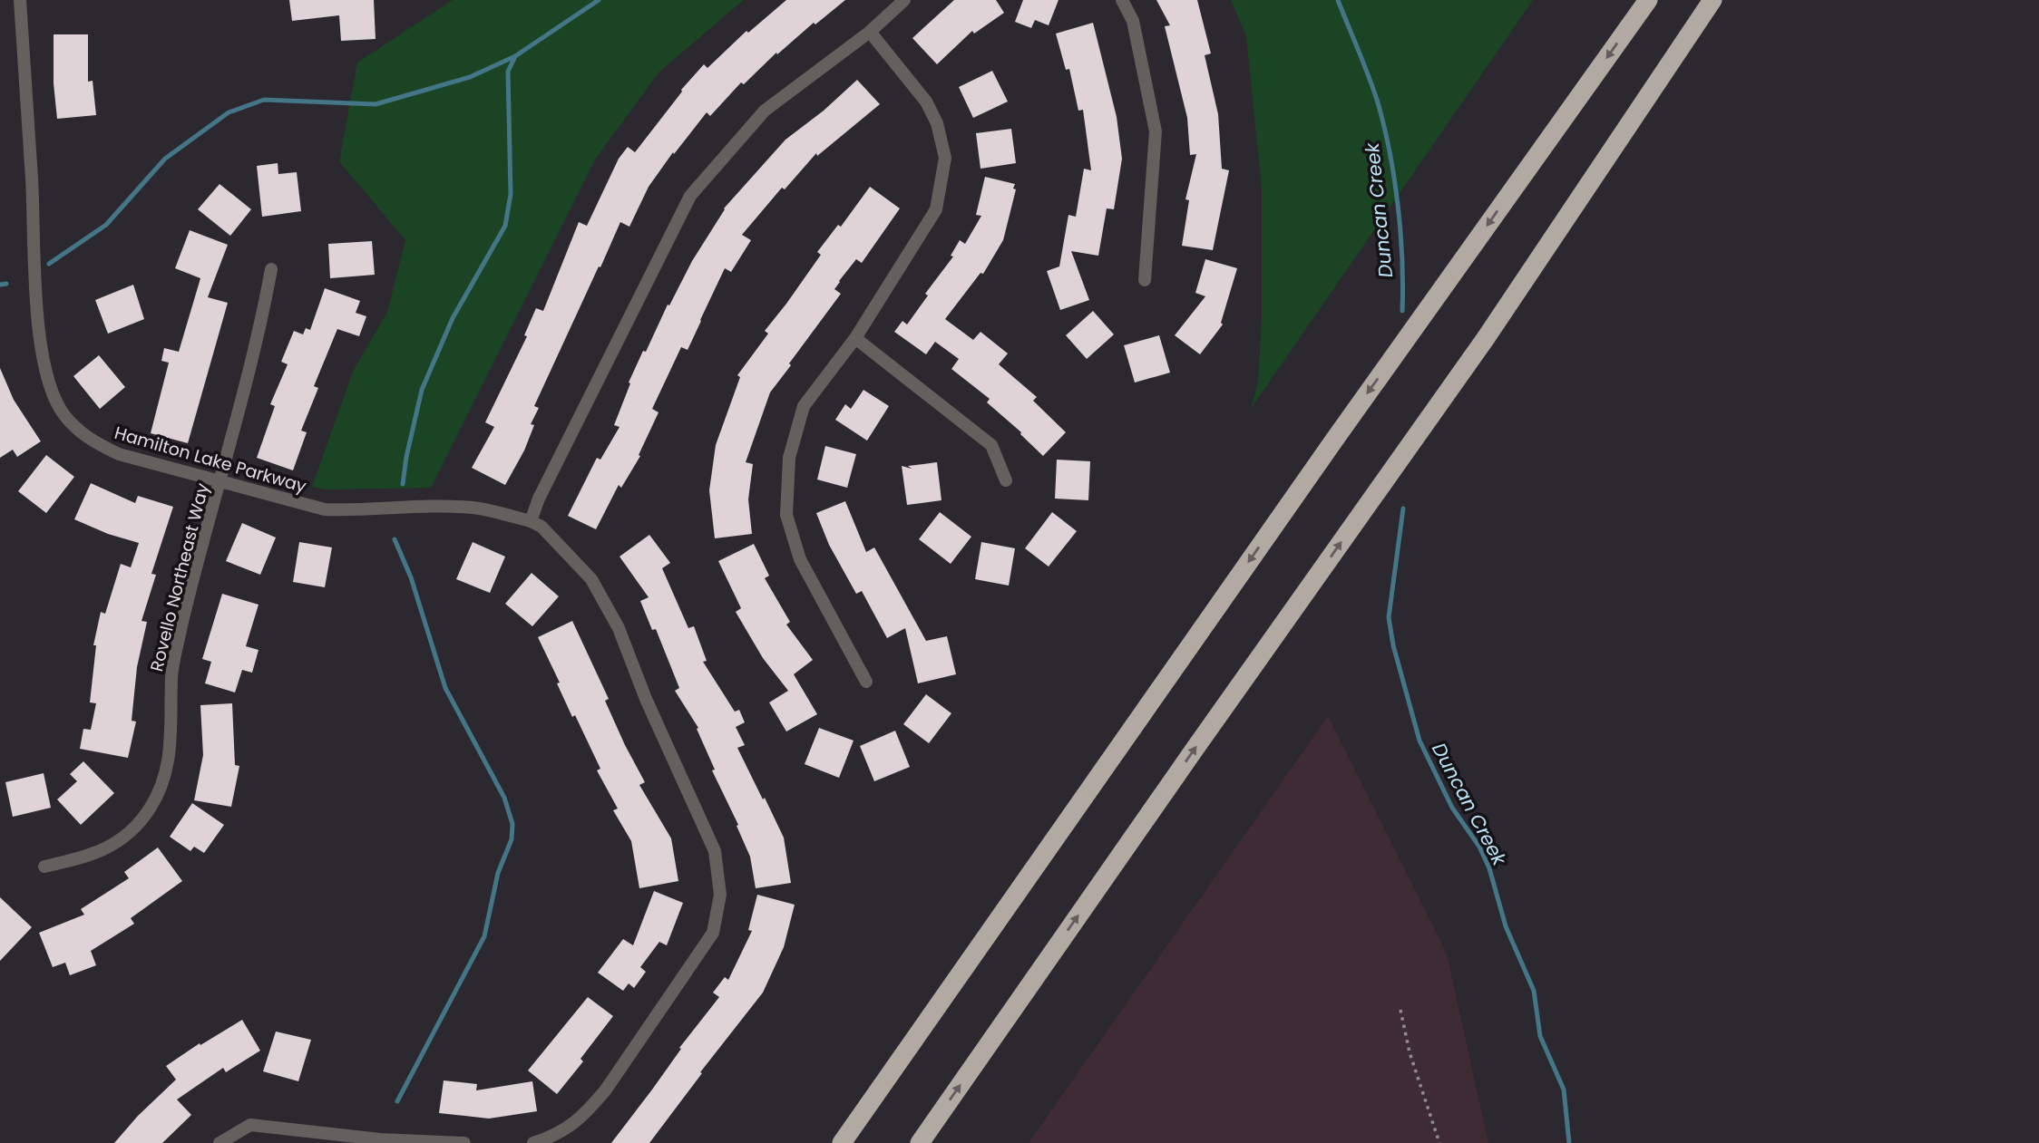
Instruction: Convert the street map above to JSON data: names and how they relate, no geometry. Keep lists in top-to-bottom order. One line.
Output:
{"streets":{"street":["Hamilton Lake Parkway","Rovello Northeast Way"]},"crossings":[["Hamilton Lake Parkway","Rovello Northeast Way"]],"water":["Duncan Creek"]}
